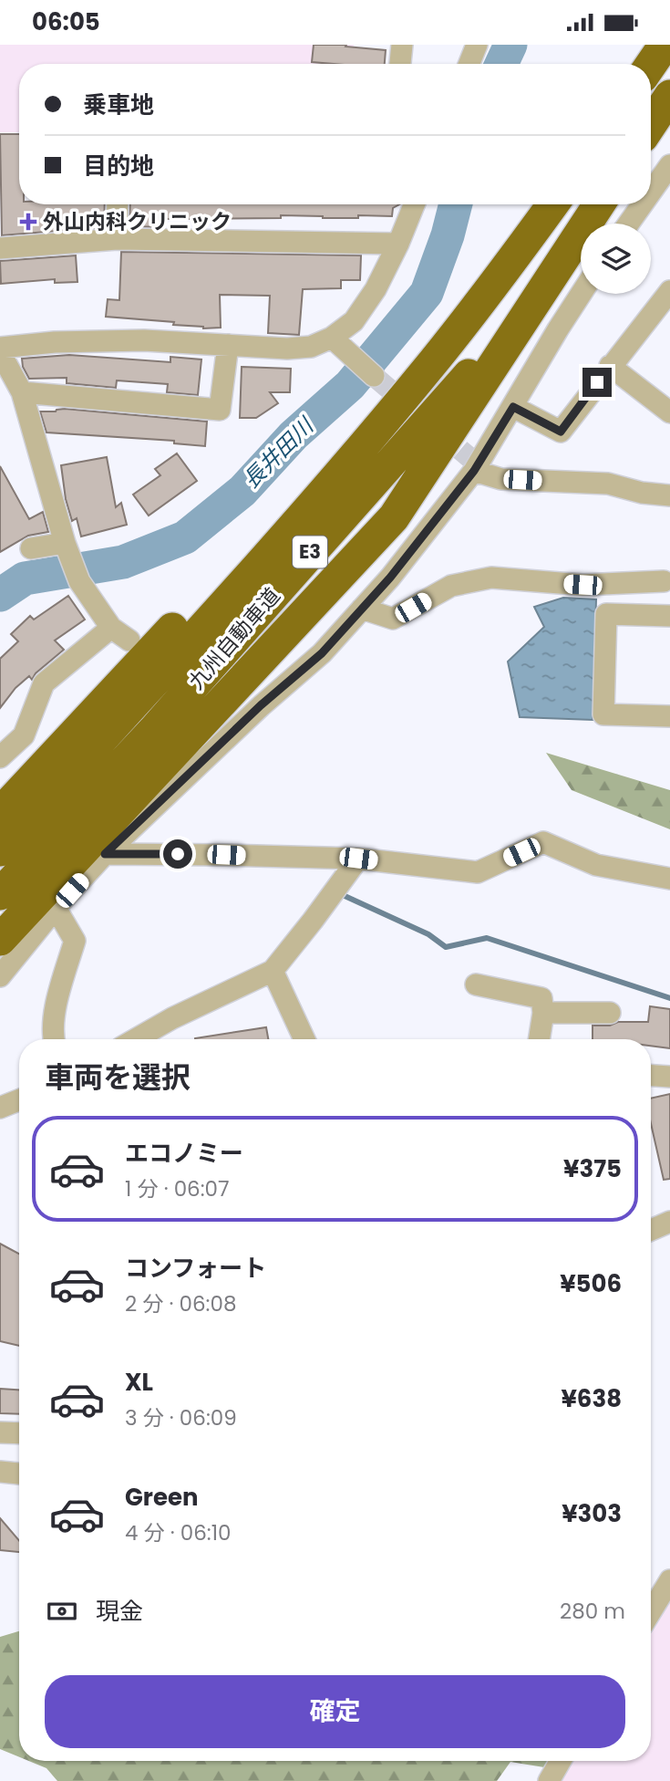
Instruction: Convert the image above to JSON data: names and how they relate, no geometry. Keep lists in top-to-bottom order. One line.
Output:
{"streets":{"highway":["E3","九州自動車道"]},"water":["長井田川"],"places":{"health":["外山内科クリニック"]},"page":{"status":"06:05","banner":["乗車地","目的地"],"heading":"車両を選択","list":[{"name":"エコノミー","note":"1 分 · 06:07","value":"¥375"},{"name":"コンフォート","note":"2 分 · 06:08","value":"¥506"},{"name":"XL","note":"3 分 · 06:09","value":"¥638"},{"name":"Green","note":"4 分 · 06:10","value":"¥303"}],"pay":["現金","280 m"],"buttons":"確定"}}
